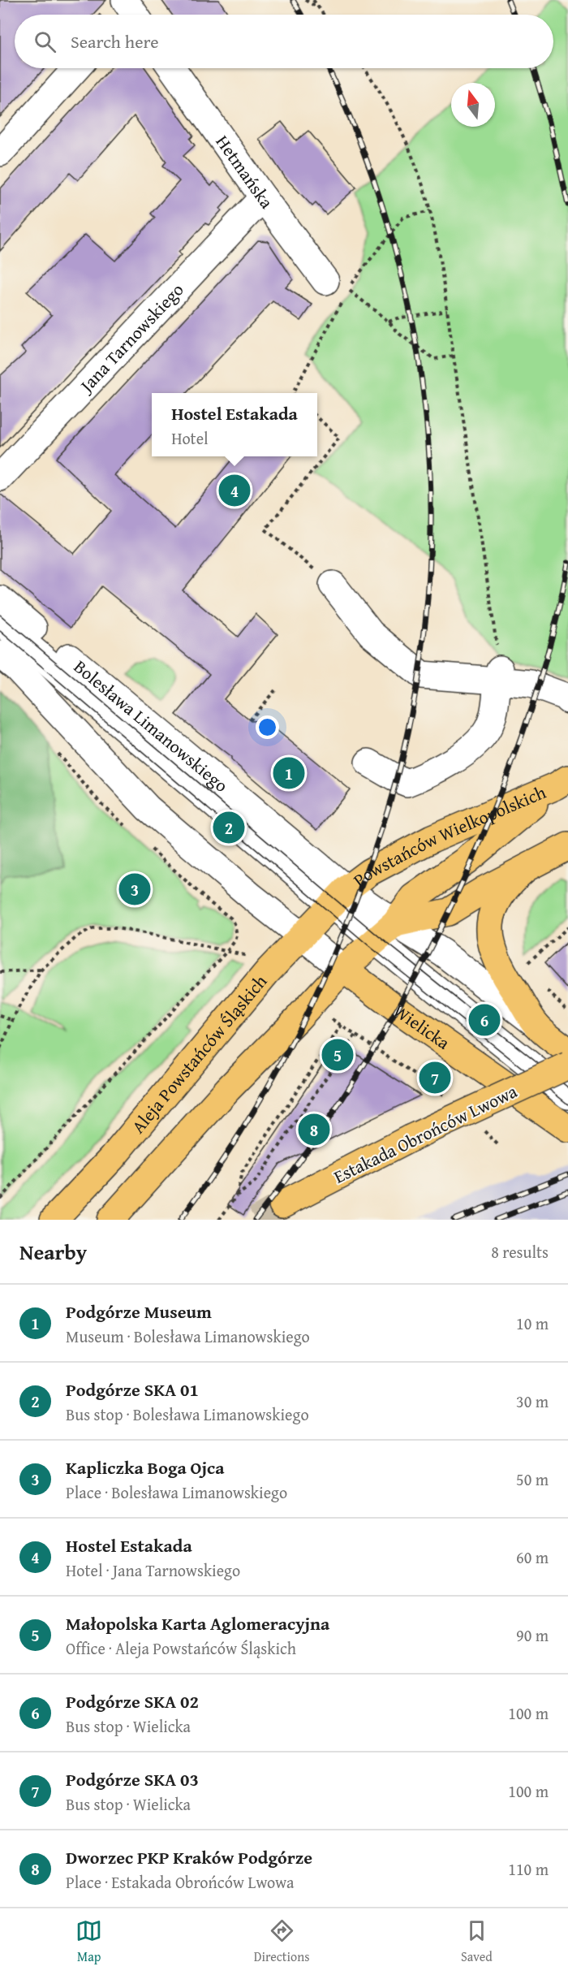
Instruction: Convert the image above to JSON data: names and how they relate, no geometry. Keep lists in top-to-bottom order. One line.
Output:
{"streets":{"main road":["Powstańców Wielkopolskich","Wielicka","Aleja Powstańców Śląskich","Estakada Obrońców Lwowa"],"street":["Hetmańska","Jana Tarnowskiego","Bolesława Limanowskiego"]},"crossings":[["Hetmańska","Jana Tarnowskiego"],["Bolesława Limanowskiego","Powstańców Wielkopolskich"],["Bolesława Limanowskiego","Aleja Powstańców Śląskich"],["Powstańców Wielkopolskich","Wielicka"],["Powstańców Wielkopolskich","Aleja Powstańców Śląskich"],["Wielicka","Aleja Powstańców Śląskich"]],"north":"top","page":{"search":"Search here","popup":["Hostel Estakada","Hotel"],"pins":["4","1","2","3","6","5","7","8"],"heading":["Nearby","8 results"],"list":[{"mark":"1","name":"Podgórze Museum","note":"Museum · Bolesława Limanowskiego","value":"10 m"},{"mark":"2","name":"Podgórze SKA 01","note":"Bus stop · Bolesława Limanowskiego","value":"30 m"},{"mark":"3","name":"Kapliczka Boga Ojca","note":"Place · Bolesława Limanowskiego","value":"50 m"},{"mark":"4","name":"Hostel Estakada","note":"Hotel · Jana Tarnowskiego","value":"60 m"},{"mark":"5","name":"Małopolska Karta Aglomeracyjna","note":"Office · Aleja Powstańców Śląskich","value":"90 m"},{"mark":"6","name":"Podgórze SKA 02","note":"Bus stop · Wielicka","value":"100 m"},{"mark":"7","name":"Podgórze SKA 03","note":"Bus stop · Wielicka","value":"100 m"},{"mark":"8","name":"Dworzec PKP Kraków Podgórze","note":"Place · Estakada Obrońców Lwowa","value":"110 m"}],"nav":["Map","Directions","Saved"]}}
